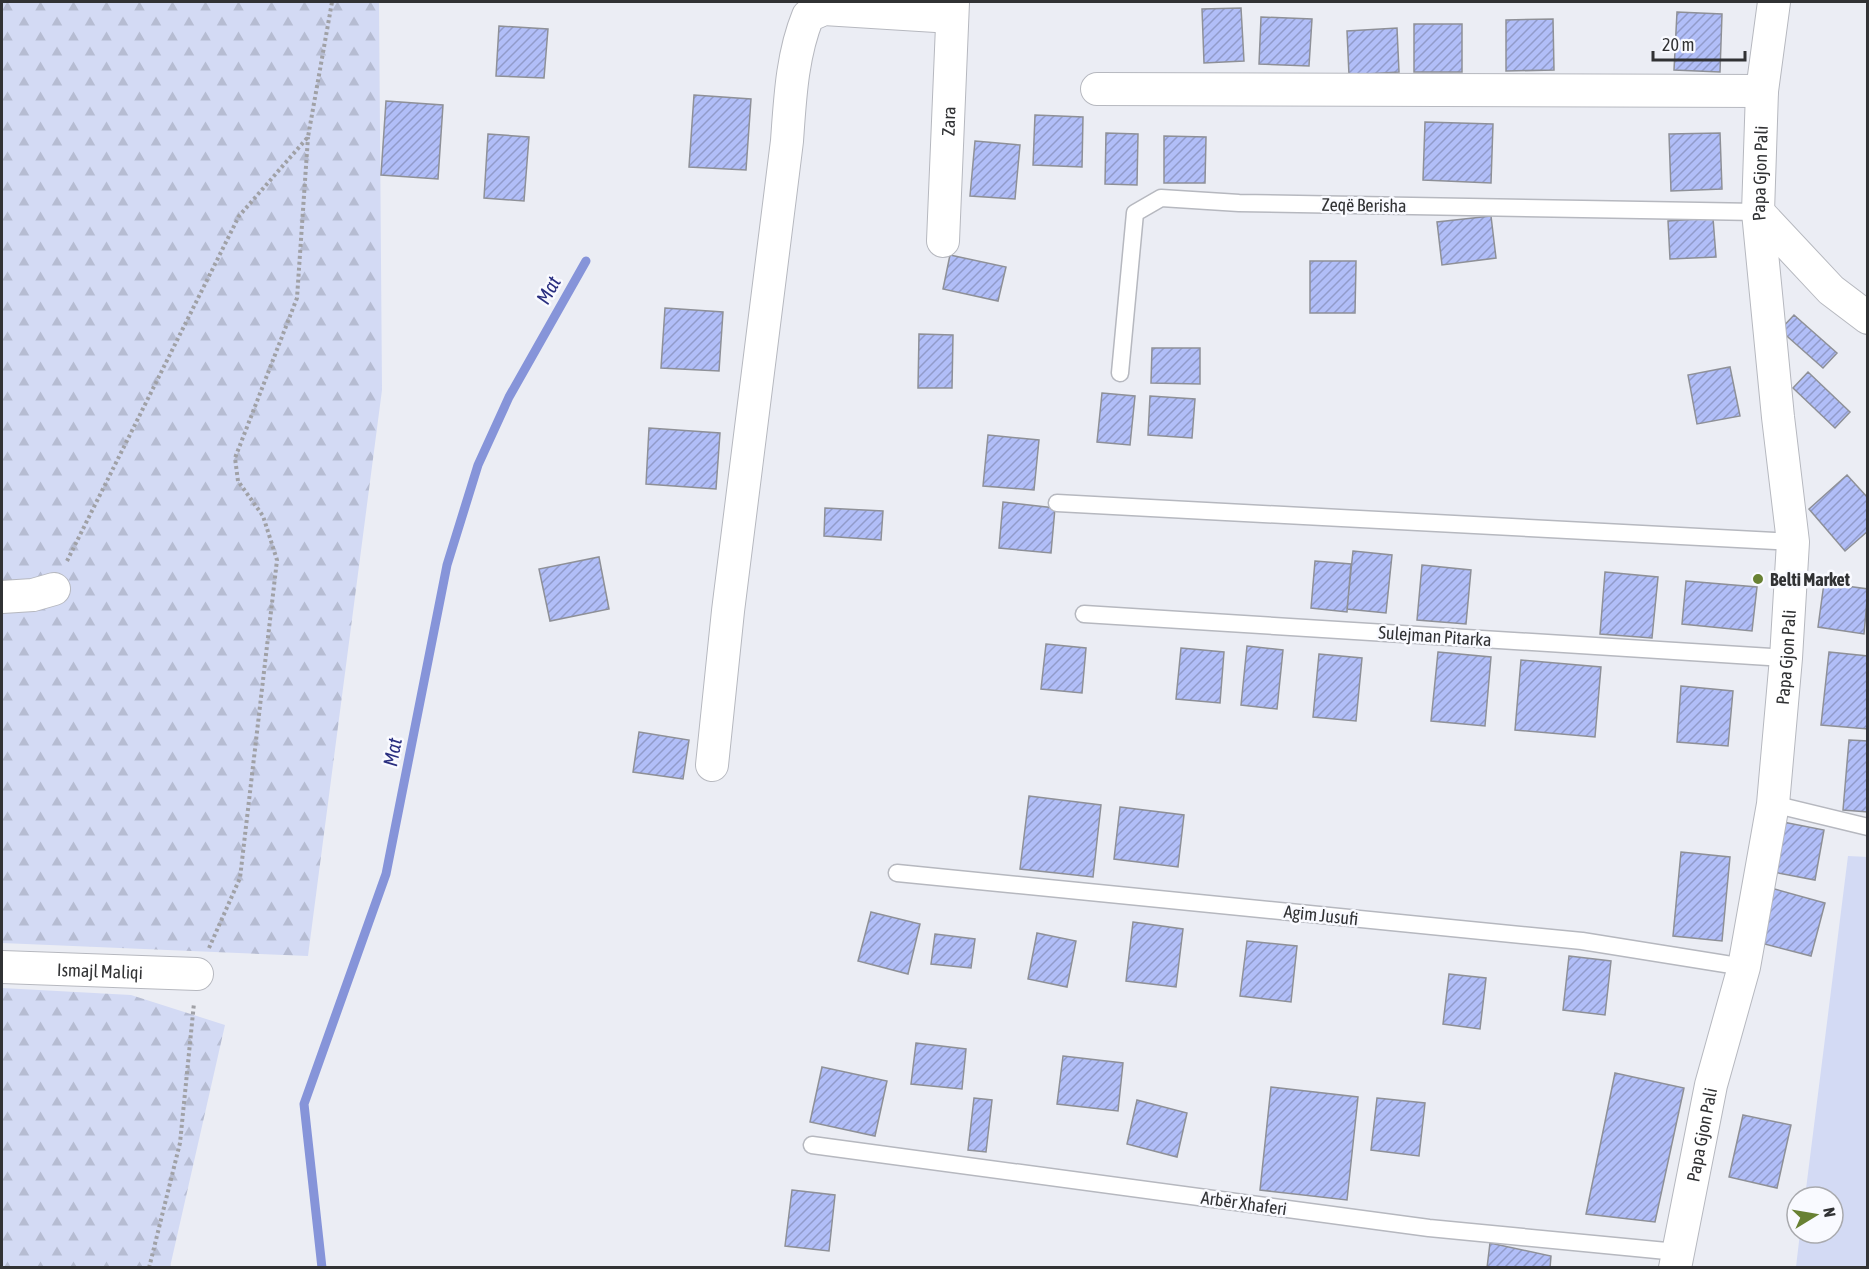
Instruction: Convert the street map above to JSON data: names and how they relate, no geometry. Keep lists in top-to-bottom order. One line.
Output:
{"streets":{"street":["Zara","Papa Gjon Pali","Ismajl Maliqi"],"lane":["Zeqë Berisha","Sulejman Pitarka","Agim Jusufi","Arbër Xhaferi"]},"crossings":[["Papa Gjon Pali","Zeqë Berisha"],["Papa Gjon Pali","Sulejman Pitarka"],["Papa Gjon Pali","Agim Jusufi"],["Papa Gjon Pali","Arbër Xhaferi"]],"water":["Mat"],"places":["Belti Market"],"scale_bar":"20 m","north":"right"}
